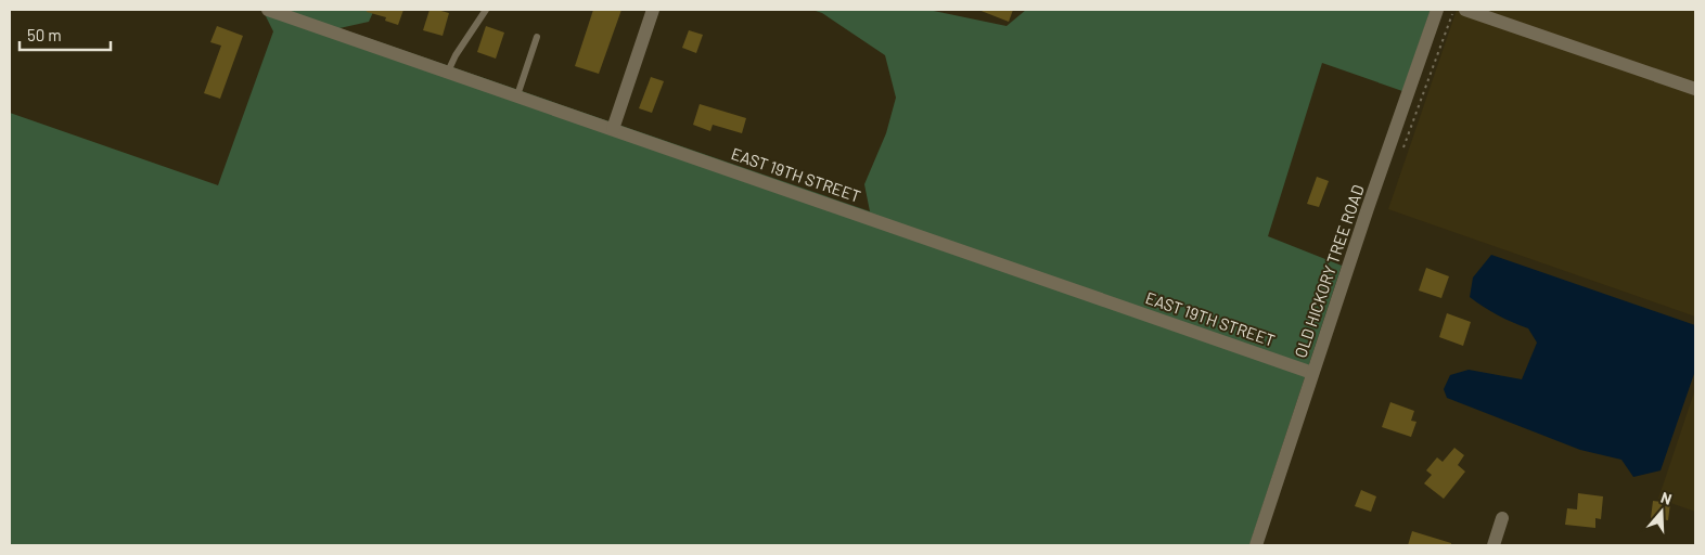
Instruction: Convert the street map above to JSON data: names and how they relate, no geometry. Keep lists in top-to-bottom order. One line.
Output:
{"streets":{"street":["EAST 19TH STREET","OLD HICKORY TREE ROAD"]},"crossings":[["EAST 19TH STREET","OLD HICKORY TREE ROAD"]],"scale_bar":"50 m","north":"top"}
